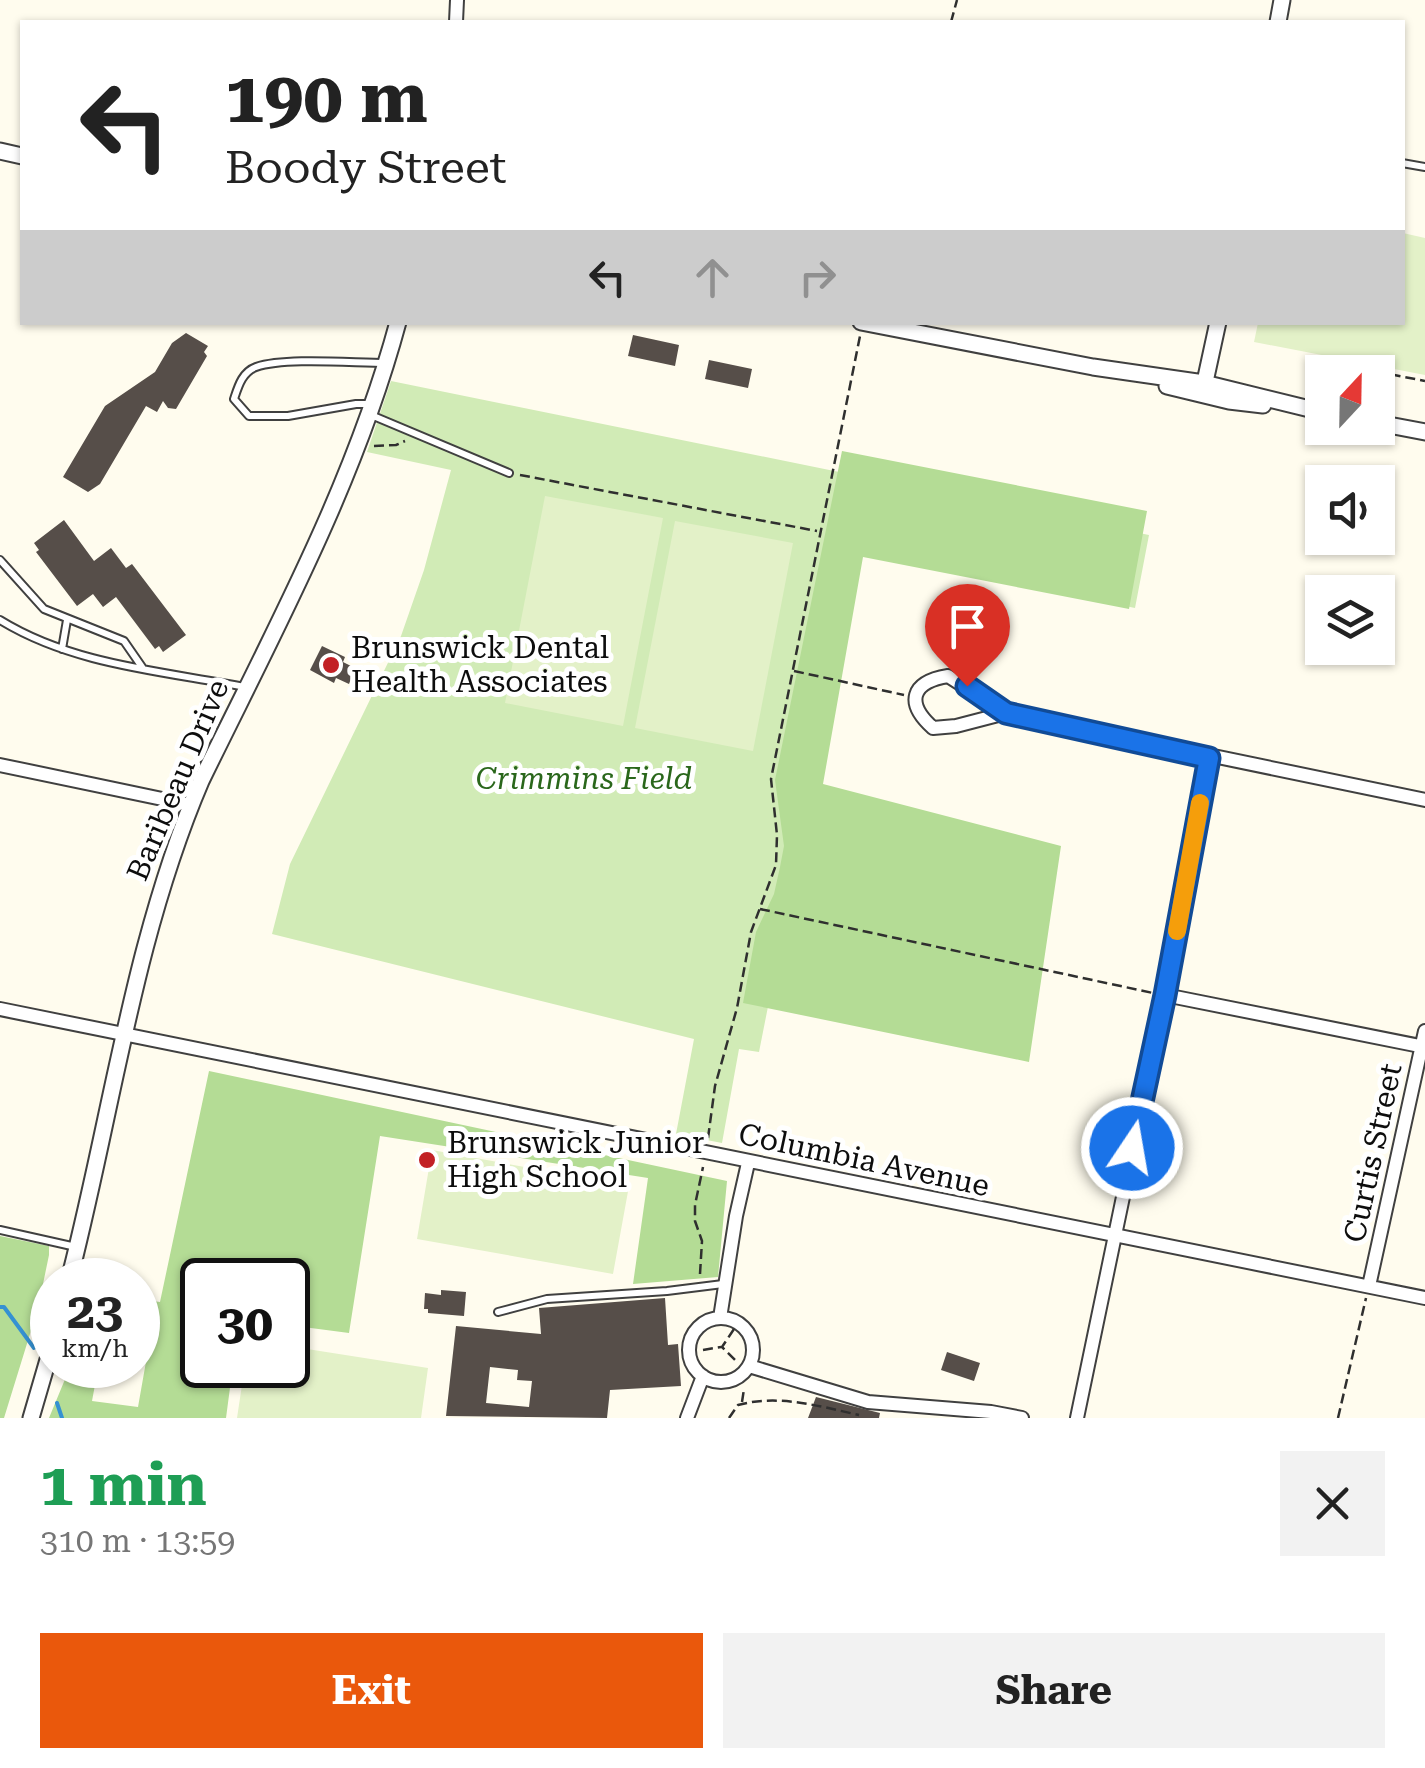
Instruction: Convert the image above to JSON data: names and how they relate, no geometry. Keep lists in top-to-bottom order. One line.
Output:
{"streets":{"street":["Baribeau Drive","Curtis Street","Columbia Avenue"]},"crossings":[["Baribeau Drive","Columbia Avenue"],["Curtis Street","Columbia Avenue"]],"parks":["Crimmins Field"],"places":["Brunswick Dental Health Associates","Brunswick Junior High School"],"north":"top","page":{"turn":["190 m","Boody Street"],"speed":"23 km/h","limit":"30","heading":["1 min","310 m · 13:59"],"buttons":["Exit","Share"]}}
